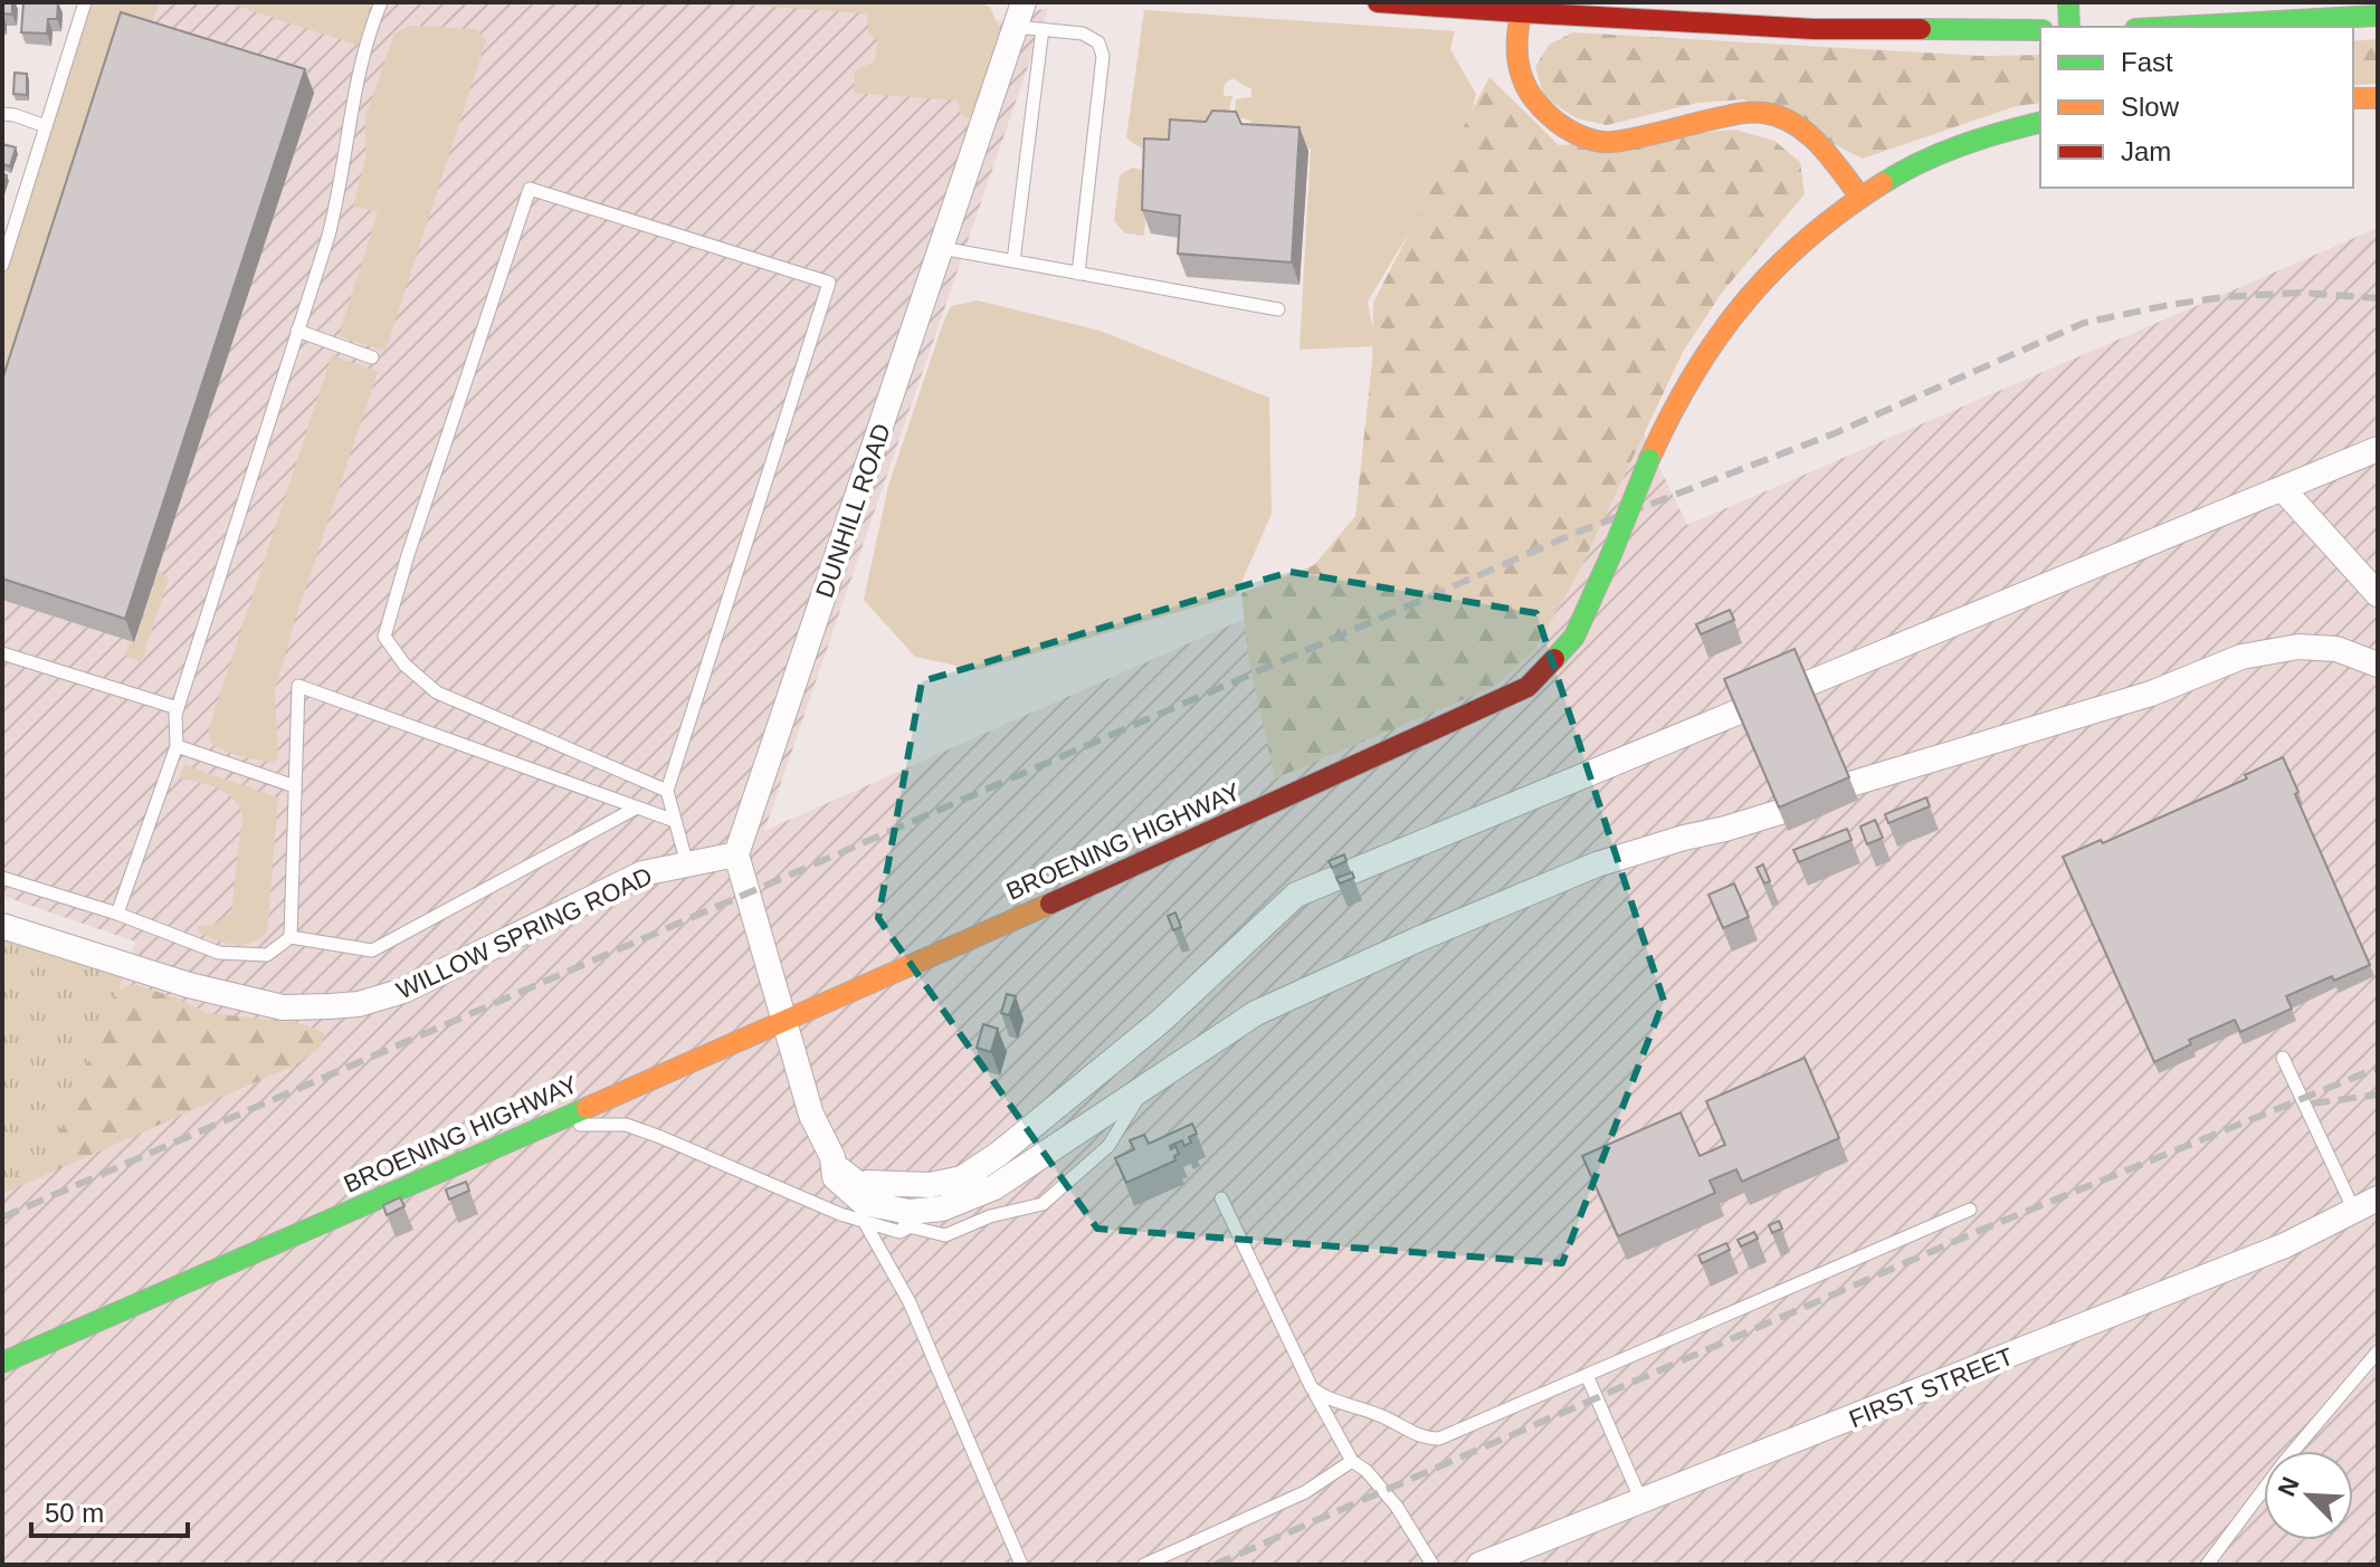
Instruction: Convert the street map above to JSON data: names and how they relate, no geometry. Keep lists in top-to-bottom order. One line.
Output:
{"streets":{"main road":["BROENING HIGHWAY"],"street":["DUNHILL ROAD","WILLOW SPRING ROAD","FIRST STREET"]},"crossings":[["DUNHILL ROAD","WILLOW SPRING ROAD"]],"legend":["Fast","Slow","Jam"],"scale_bar":"50 m","north":"top left"}
